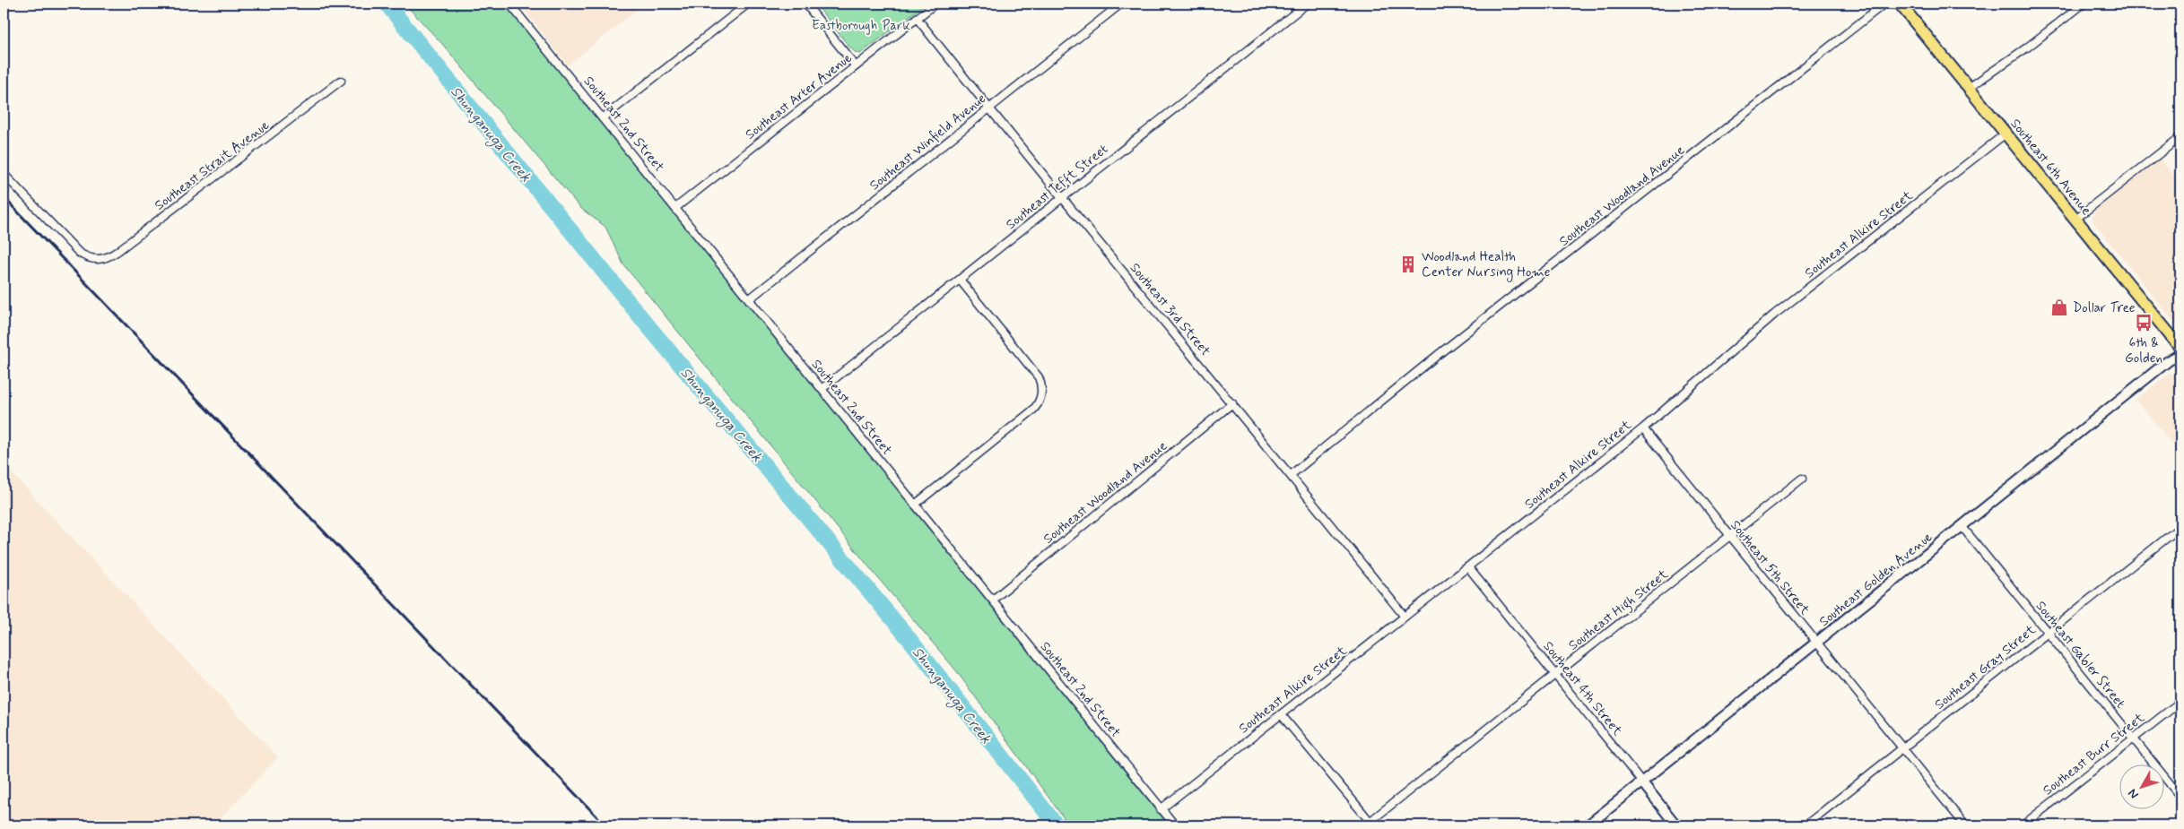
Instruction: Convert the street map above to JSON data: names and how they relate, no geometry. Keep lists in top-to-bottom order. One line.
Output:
{"streets":{"main road":["Southeast 6th Avenue"],"street":["Southeast Arter Avenue","Southeast 2nd Street","Southeast Winfield Avenue","Southeast Strait Avenue","Southeast Tefft Street","Southeast Woodland Avenue","Southeast Alkire Street","Southeast 3rd Street","Southeast 5th Street","Southeast Golden Avenue","Southeast High Street","Southeast Gabler Street","Southeast Gray Street","Southeast 4th Street","Southeast Burr Street"]},"crossings":[["Southeast Arter Avenue","Southeast 2nd Street"],["Southeast Arter Avenue","Southeast 3rd Street"],["Southeast 2nd Street","Southeast Winfield Avenue"],["Southeast 2nd Street","Southeast Tefft Street"],["Southeast 2nd Street","Southeast Woodland Avenue"],["Southeast 2nd Street","Southeast Alkire Street"],["Southeast Winfield Avenue","Southeast 3rd Street"],["Southeast 6th Avenue","Southeast Alkire Street"],["Southeast Tefft Street","Southeast 3rd Street"],["Southeast Woodland Avenue","Southeast 3rd Street"],["Southeast Alkire Street","Southeast 3rd Street"],["Southeast Alkire Street","Southeast 5th Street"],["Southeast Alkire Street","Southeast 4th Street"],["Southeast 5th Street","Southeast Golden Avenue"],["Southeast 5th Street","Southeast High Street"],["Southeast 5th Street","Southeast Gray Street"],["Southeast Golden Avenue","Southeast Gabler Street"],["Southeast Golden Avenue","Southeast 4th Street"],["Southeast High Street","Southeast 4th Street"],["Southeast Gabler Street","Southeast Gray Street"],["Southeast Gabler Street","Southeast Burr Street"]],"water":["Shunganuga Creek"],"parks":["Eastborough Park"],"places":{"building":["Woodland Health Center Nursing Home"],"shop":["Dollar Tree"],"bus stop":["6th & Golden"]},"north":"bottom left"}
